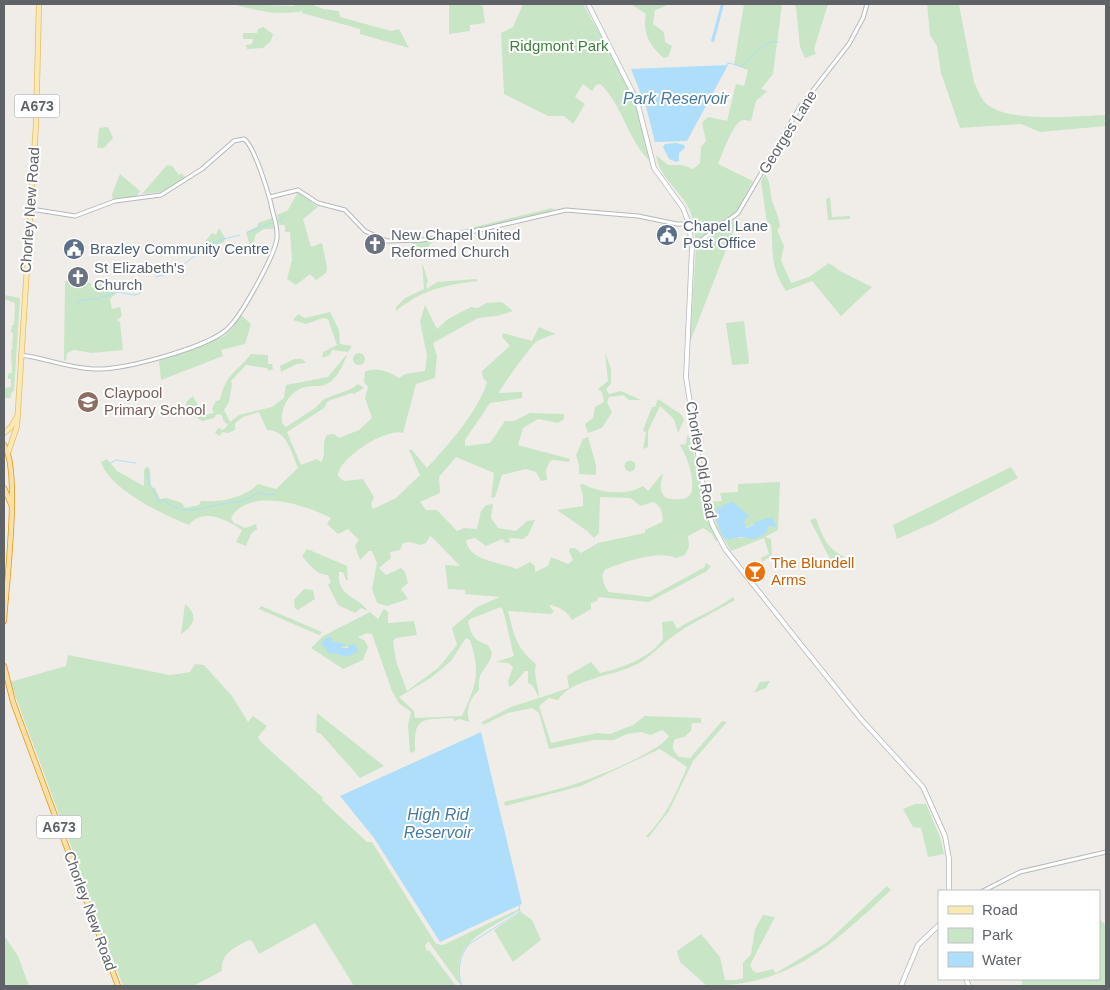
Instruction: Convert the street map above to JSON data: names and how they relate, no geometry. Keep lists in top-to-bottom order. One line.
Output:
{"streets":{"highway":["A673","Chorley New Road"],"main road":["Chorley Old Road"],"street":["Georges Lane"]},"crossings":[["A673","Chorley New Road"],["Georges Lane","Chorley Old Road"]],"water":["Park Reservoir","High Rid Reservoir"],"parks":["Ridgmont Park"],"places":{"public building":["Chapel Lane Post Office","Brazley Community Centre"],"church":["New Chapel United Reformed Church","St Elizabeth's Church"],"school or university":["Claypool Primary School"],"bar":["The Blundell Arms"]},"legend":["Road","Park","Water"]}
